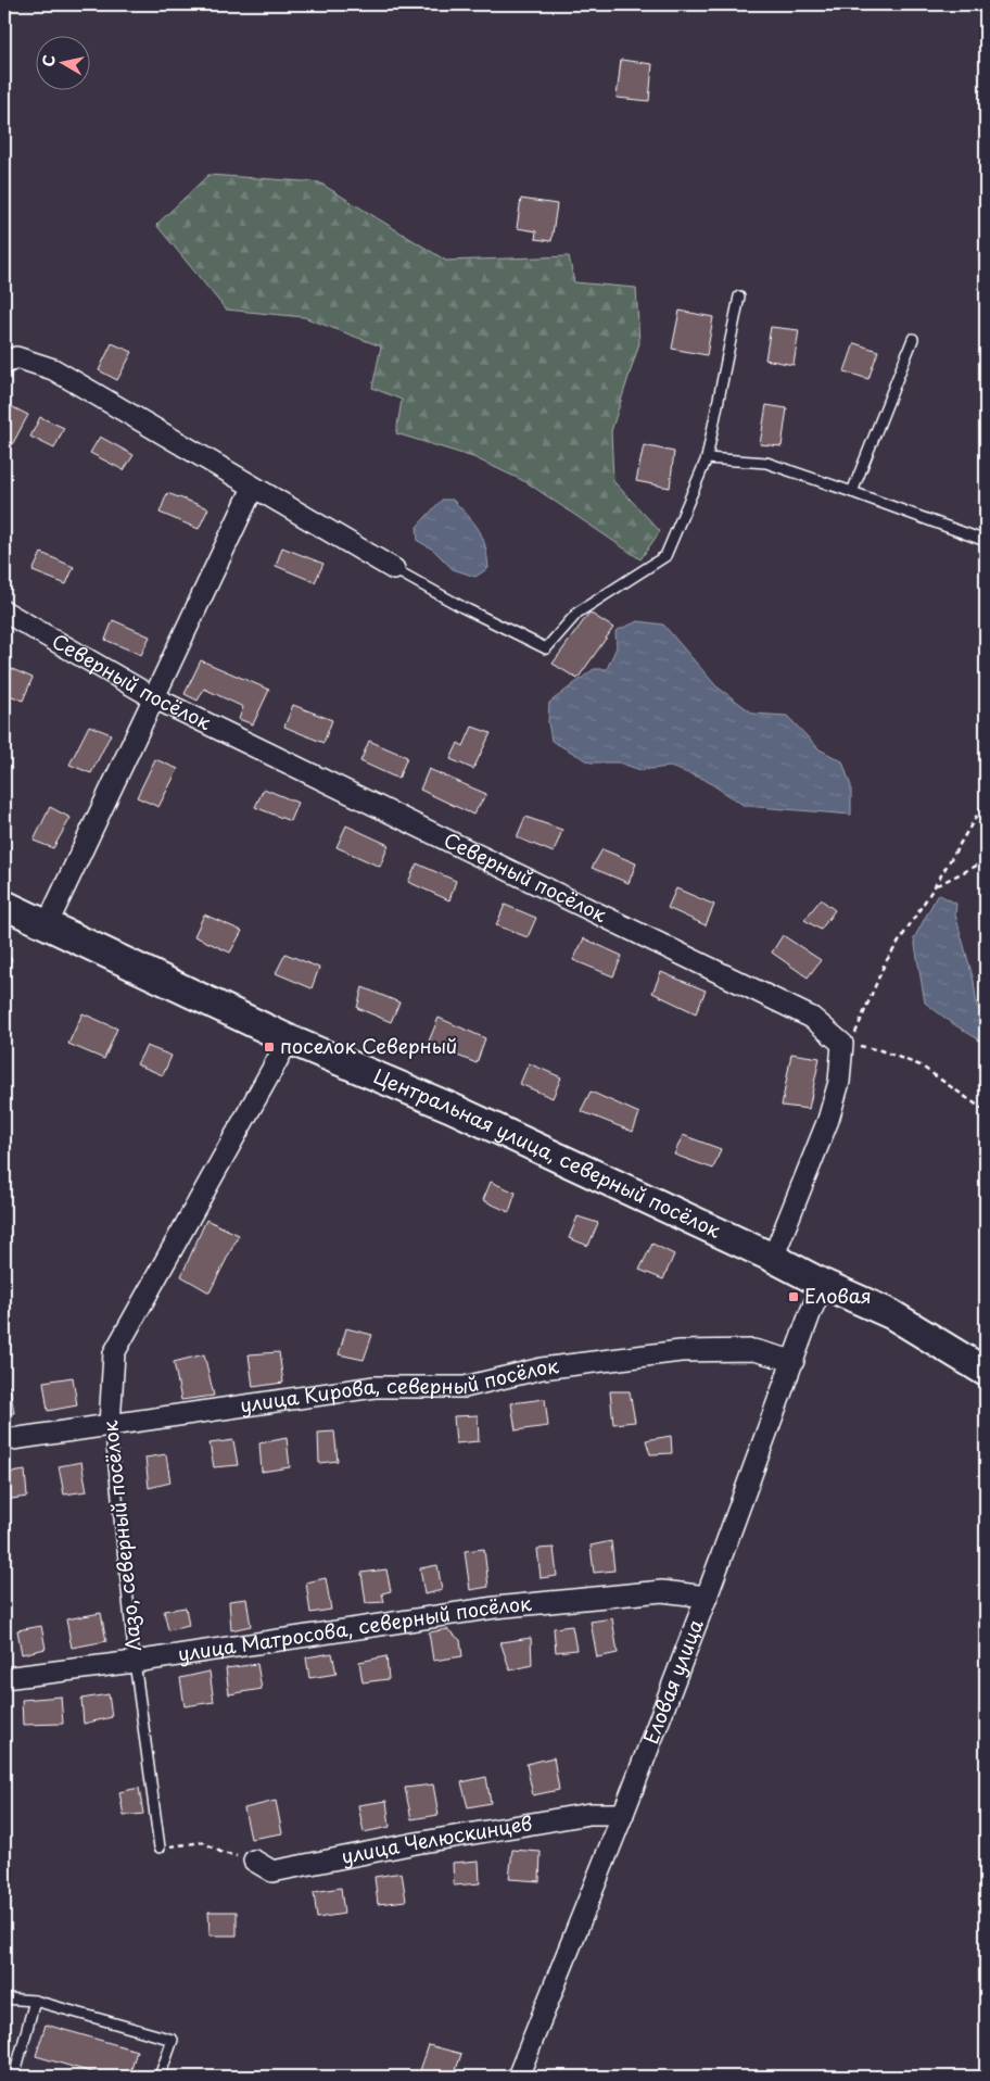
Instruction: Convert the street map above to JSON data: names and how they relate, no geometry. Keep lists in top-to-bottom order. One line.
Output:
{"streets":{"street":["Северный посёлок","Центральная улица, северный посёлок","улица Кирова, северный посёлок","Лазо, северный посёлок","улица Матросова, северный посёлок","Еловая улица","улица Челюскинцев"]},"crossings":[["Центральная улица, северный посёлок","Лазо, северный посёлок"],["Центральная улица, северный посёлок","Еловая улица"],["улица Кирова, северный посёлок","Лазо, северный посёлок"],["улица Кирова, северный посёлок","Еловая улица"],["Лазо, северный посёлок","улица Матросова, северный посёлок"],["улица Матросова, северный посёлок","Еловая улица"],["Еловая улица","улица Челюскинцев"]],"places":{"transit":["поселок Северный","Еловая"]},"north":"left"}
